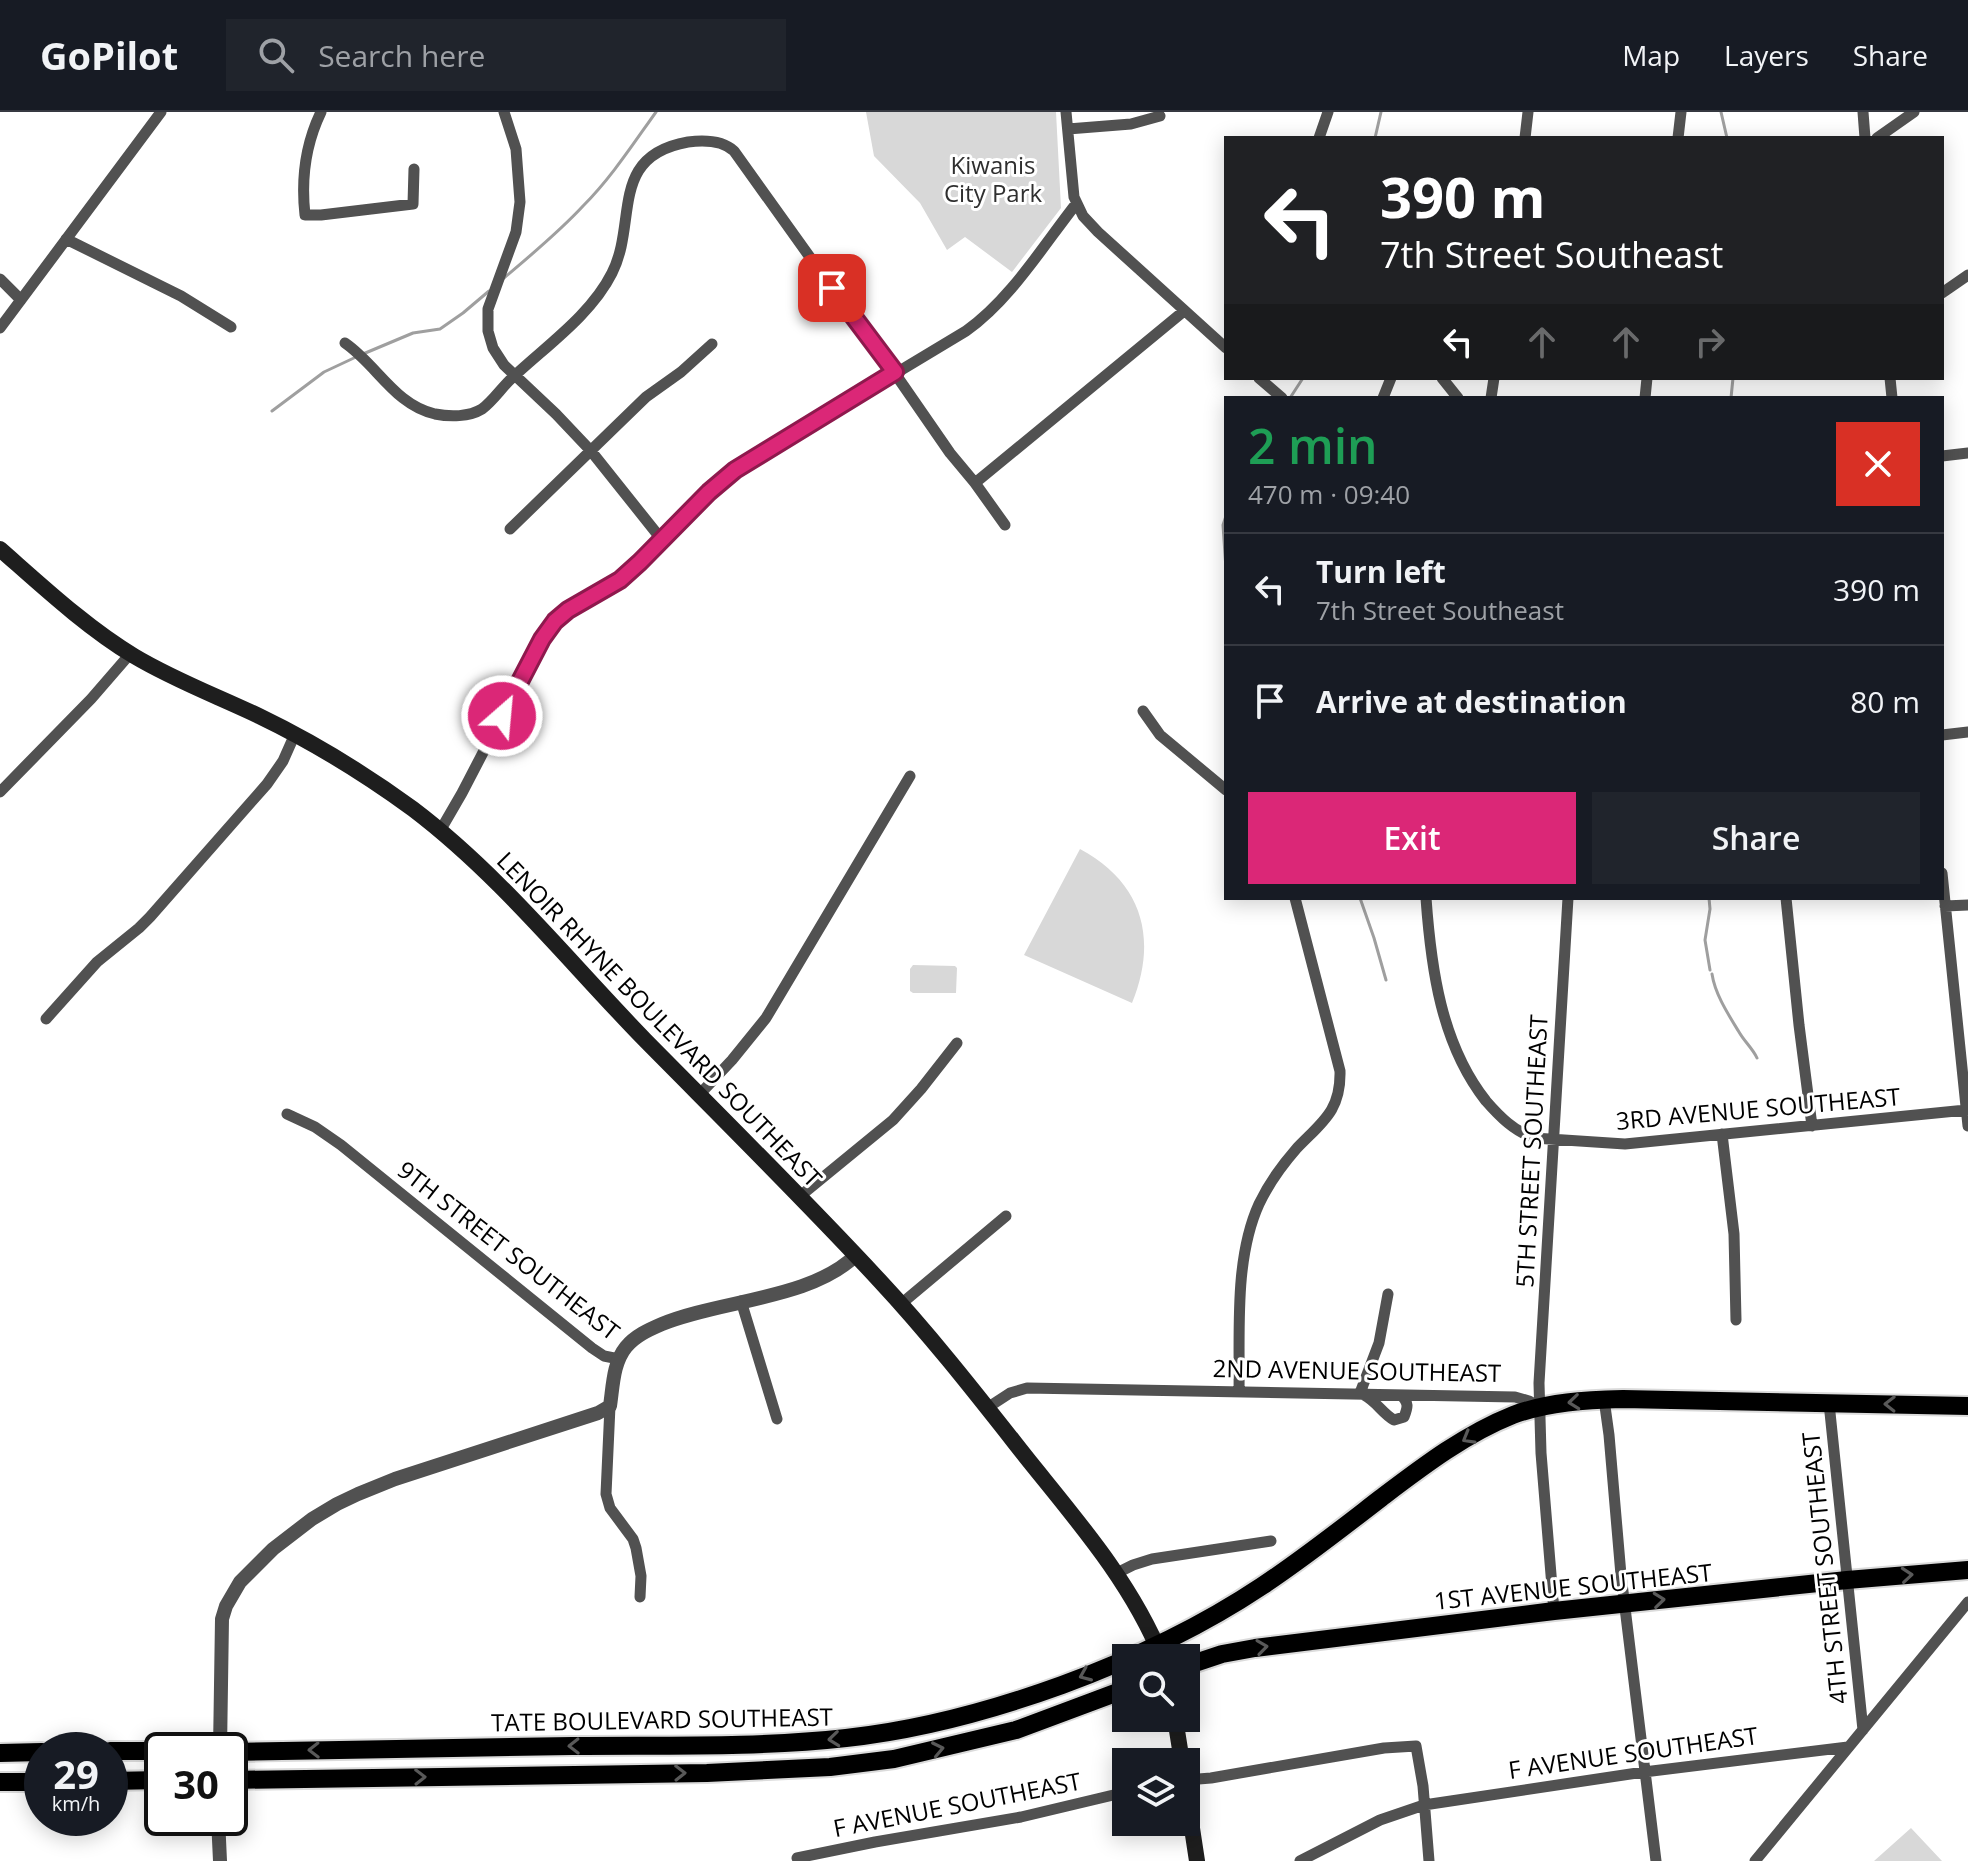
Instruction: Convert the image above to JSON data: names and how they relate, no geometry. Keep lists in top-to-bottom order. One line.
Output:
{"streets":{"main road":["LENOIR RHYNE BOULEVARD SOUTHEAST","2ND AVENUE SOUTHEAST","1ST AVENUE SOUTHEAST","TATE BOULEVARD SOUTHEAST"],"street":["3RD AVENUE SOUTHEAST","5TH STREET SOUTHEAST","9TH STREET SOUTHEAST","4TH STREET SOUTHEAST","F AVENUE SOUTHEAST"]},"crossings":[["LENOIR RHYNE BOULEVARD SOUTHEAST","2ND AVENUE SOUTHEAST"],["3RD AVENUE SOUTHEAST","5TH STREET SOUTHEAST"],["5TH STREET SOUTHEAST","2ND AVENUE SOUTHEAST"],["5TH STREET SOUTHEAST","1ST AVENUE SOUTHEAST"],["5TH STREET SOUTHEAST","TATE BOULEVARD SOUTHEAST"],["2ND AVENUE SOUTHEAST","4TH STREET SOUTHEAST"],["2ND AVENUE SOUTHEAST","TATE BOULEVARD SOUTHEAST"],["4TH STREET SOUTHEAST","1ST AVENUE SOUTHEAST"]],"one_way":["1ST AVENUE SOUTHEAST"],"parks":["Kiwanis City Park"],"page":{"header":"GoPilot","search":"Search here","nav":["Map","Layers","Share"],"turn":["390 m","7th Street Southeast"],"heading":["2 min","470 m · 09:40"],"list":[{"name":"Turn left","note":"7th Street Southeast","value":"390 m"},{"name":"Arrive at destination","value":"80 m"}],"buttons":["Exit","Share"],"speed":"29 km/h","limit":"30"}}
